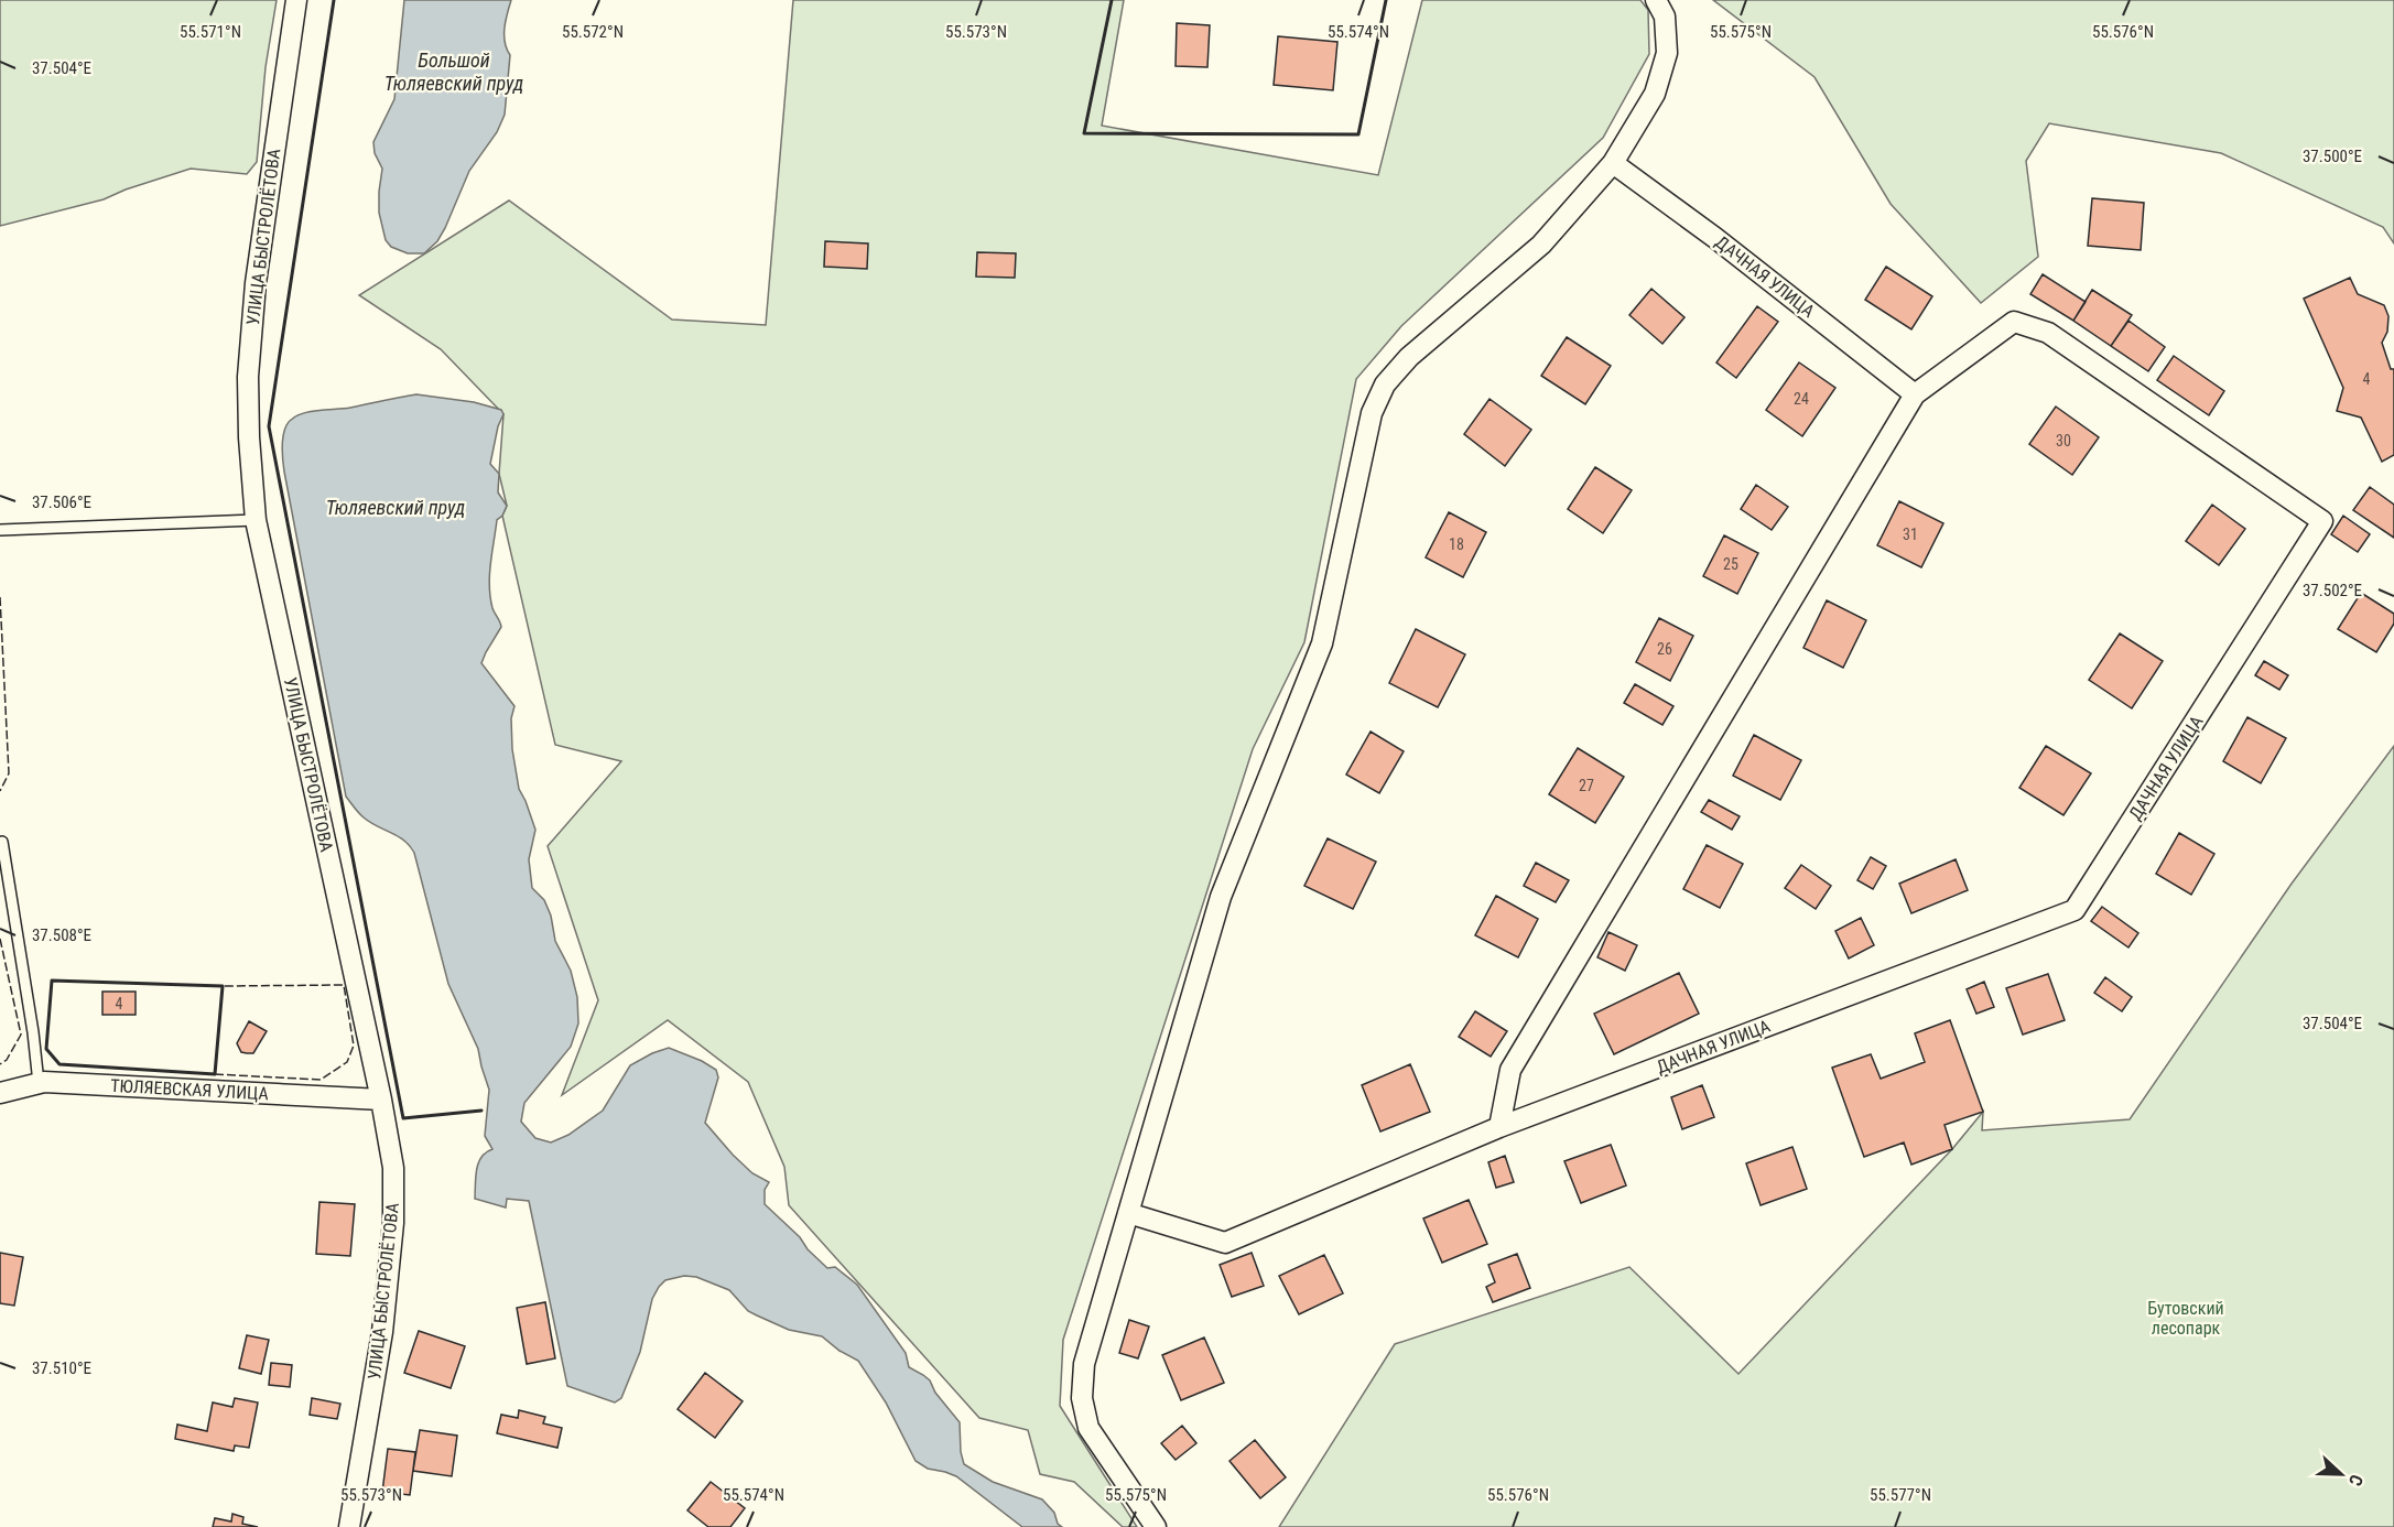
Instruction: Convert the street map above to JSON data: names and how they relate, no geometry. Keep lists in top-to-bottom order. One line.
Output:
{"streets":{"street":["УЛИЦА БЫСТРОЛЁТОВА","ДАЧНАЯ УЛИЦА","ТЮЛЯЕВСКАЯ УЛИЦА"]},"crossings":[["УЛИЦА БЫСТРОЛЁТОВА","ТЮЛЯЕВСКАЯ УЛИЦА"]],"water":["Большой Тюляевский пруд","Тюляевский пруд"],"parks":["Бутовский лесопарк"],"house_numbers":["4","24","30","31","18","25","26","27","4"],"north":"right","coordinates":["55.571°N","55.572°N","55.573°N","55.574°N","55.575°N","55.576°N","37.504°E","37.500°E","37.506°E","37.502°E","37.508°E","37.510°E","55.577°N"]}
